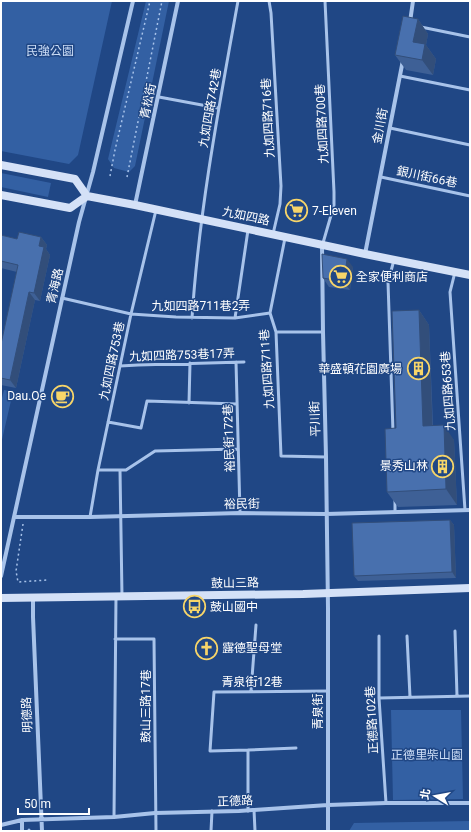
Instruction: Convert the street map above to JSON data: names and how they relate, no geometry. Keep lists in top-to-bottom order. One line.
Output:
{"streets":{"street":["青松街","金川街","九如四路","青海路","平川街","裕民街","鼓山三路","青泉街","明德路","正德路"],"lane":["九如四路742巷","九如四路716巷","九如四路700巷","銀川街66巷","九如四路711巷2弄","九如四路753巷17弄","九如四路753巷","九如四路711巷","九如四路653巷","裕民街172巷","青泉街12巷","鼓山三路17巷","正德路102巷"]},"crossings":[["青松街","九如四路"],["九如四路742巷","九如四路"],["九如四路742巷","九如四路711巷2弄"],["九如四路716巷","九如四路"],["九如四路700巷","九如四路"],["九如四路700巷","平川街"],["金川街","銀川街66巷"],["金川街","九如四路"],["九如四路","青海路"],["九如四路","九如四路753巷"],["九如四路","九如四路711巷"],["九如四路","九如四路653巷"],["九如四路","平川街"],["青海路","九如四路711巷2弄"],["青海路","裕民街"],["九如四路711巷2弄","九如四路753巷"],["九如四路711巷2弄","九如四路711巷"],["九如四路753巷17弄","九如四路753巷"],["九如四路753巷17弄","裕民街172巷"],["九如四路753巷","裕民街"],["九如四路711巷","平川街"],["九如四路653巷","裕民街"],["平川街","裕民街"],["平川街","鼓山三路"],["平川街","青泉街"],["裕民街172巷","裕民街"],["鼓山三路","青泉街"],["鼓山三路","明德路"],["青泉街12巷","青泉街"],["鼓山三路17巷","正德路"],["青泉街","正德路"],["明德路","正德路"],["正德路102巷","正德路"]],"parks":["民強公園","正德里柴山園"],"places":{"supermarket":["7-Eleven","全家便利商店"],"building":["華盛頓花園廣場","景秀山林"],"cafe":["Dau.Oe"],"bus stop":["鼓山國中"],"church":["露德聖母堂"]},"scale_bar":"50 m","north":"left"}
